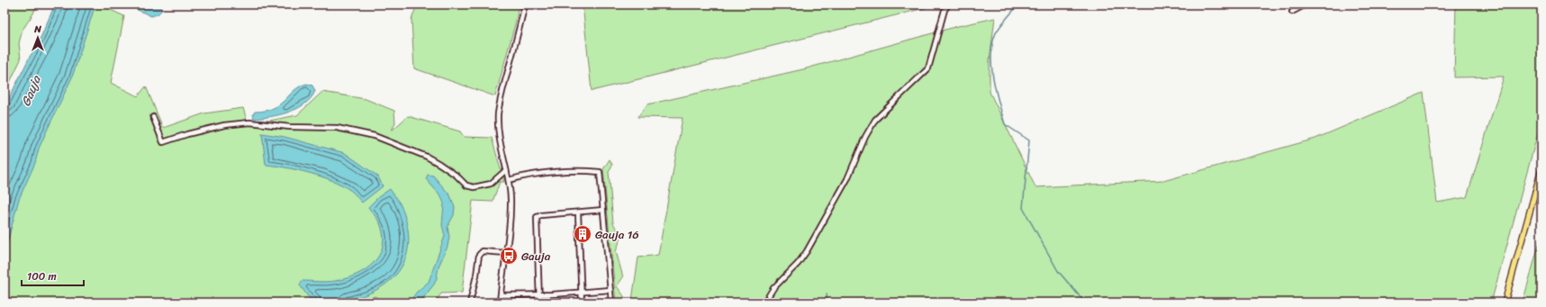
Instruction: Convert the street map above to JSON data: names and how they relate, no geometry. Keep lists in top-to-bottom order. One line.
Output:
{"water":["Gauja"],"places":{"building":["Gauja 16"],"bus stop":["Gauja"]},"scale_bar":"100 m","north":"top"}
